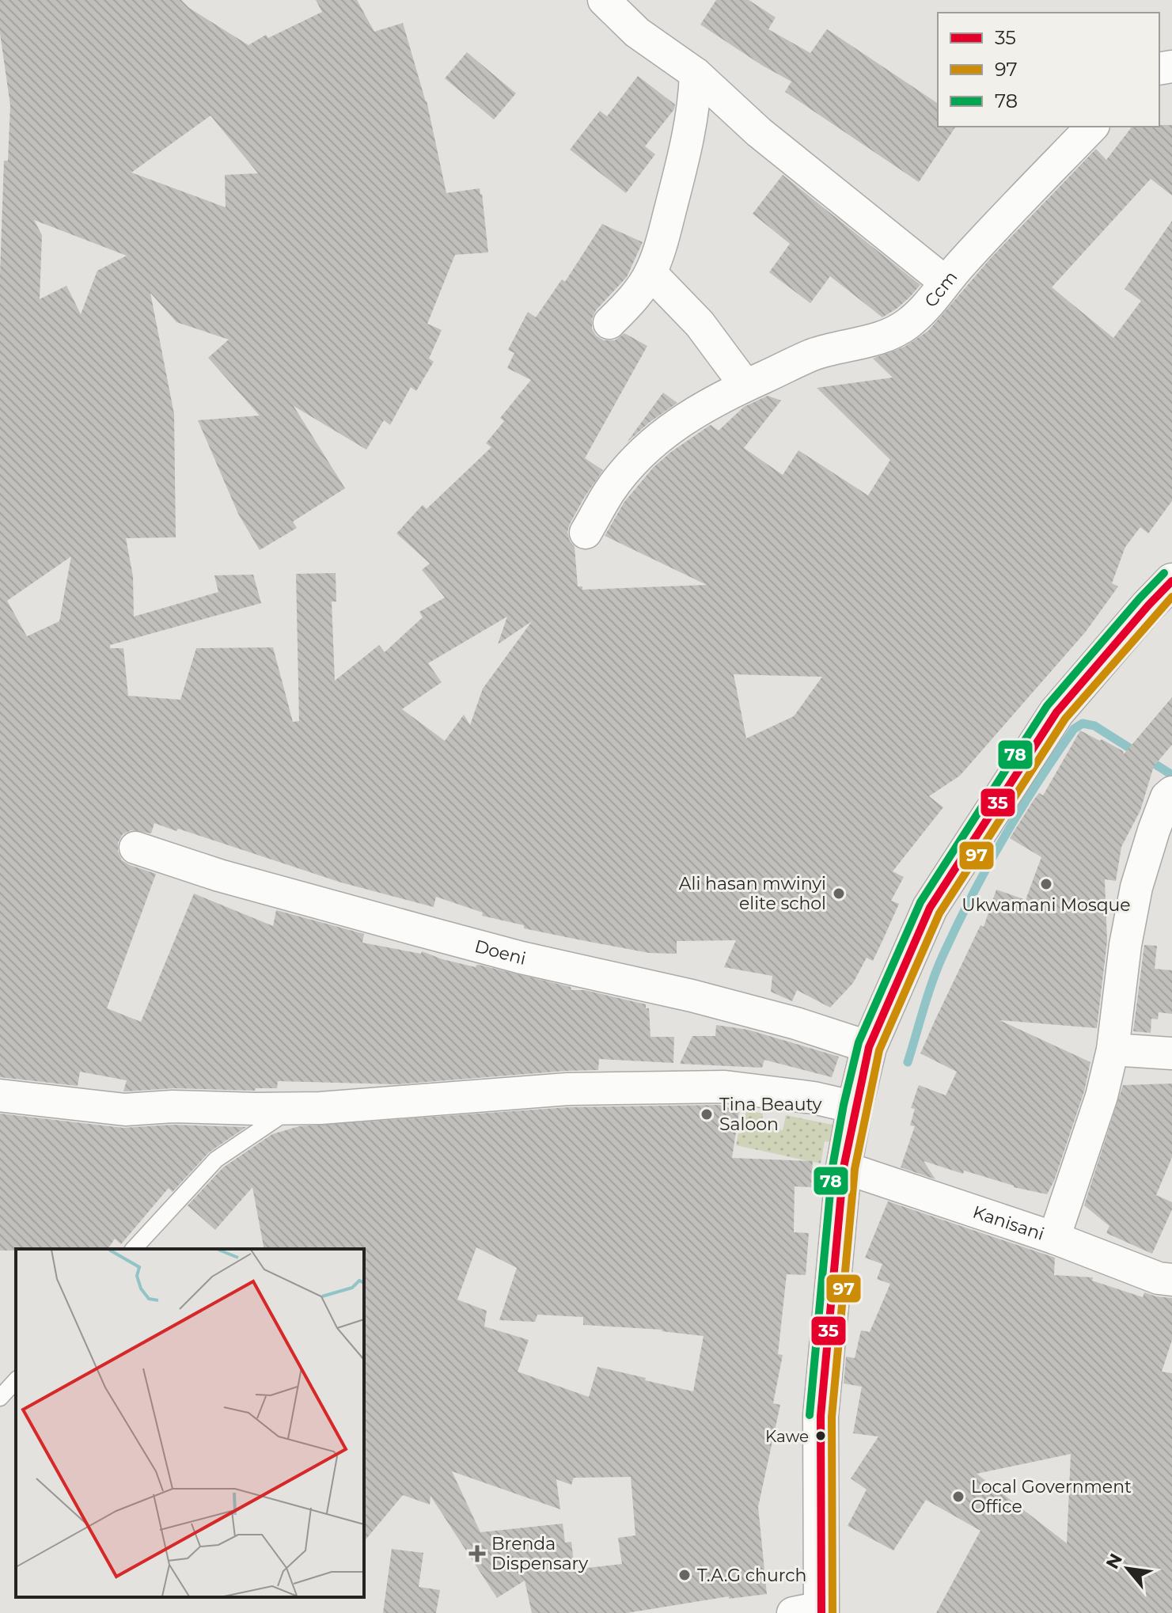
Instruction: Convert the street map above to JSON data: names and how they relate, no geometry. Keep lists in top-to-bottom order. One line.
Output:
{"streets":{"street":["Ccm","Doeni","Kanisani"]},"places":{"other":["Ukwamani Mosque","Ali hasan mwinyi elite schol","Tina Beauty Saloon","Kawe","Local Government Office","T.A.G church"],"health":["Brenda Dispensary"]},"lines":["transit line 78","transit line 35","transit line 97"],"legend":["35","97","78"],"north":"top left"}
